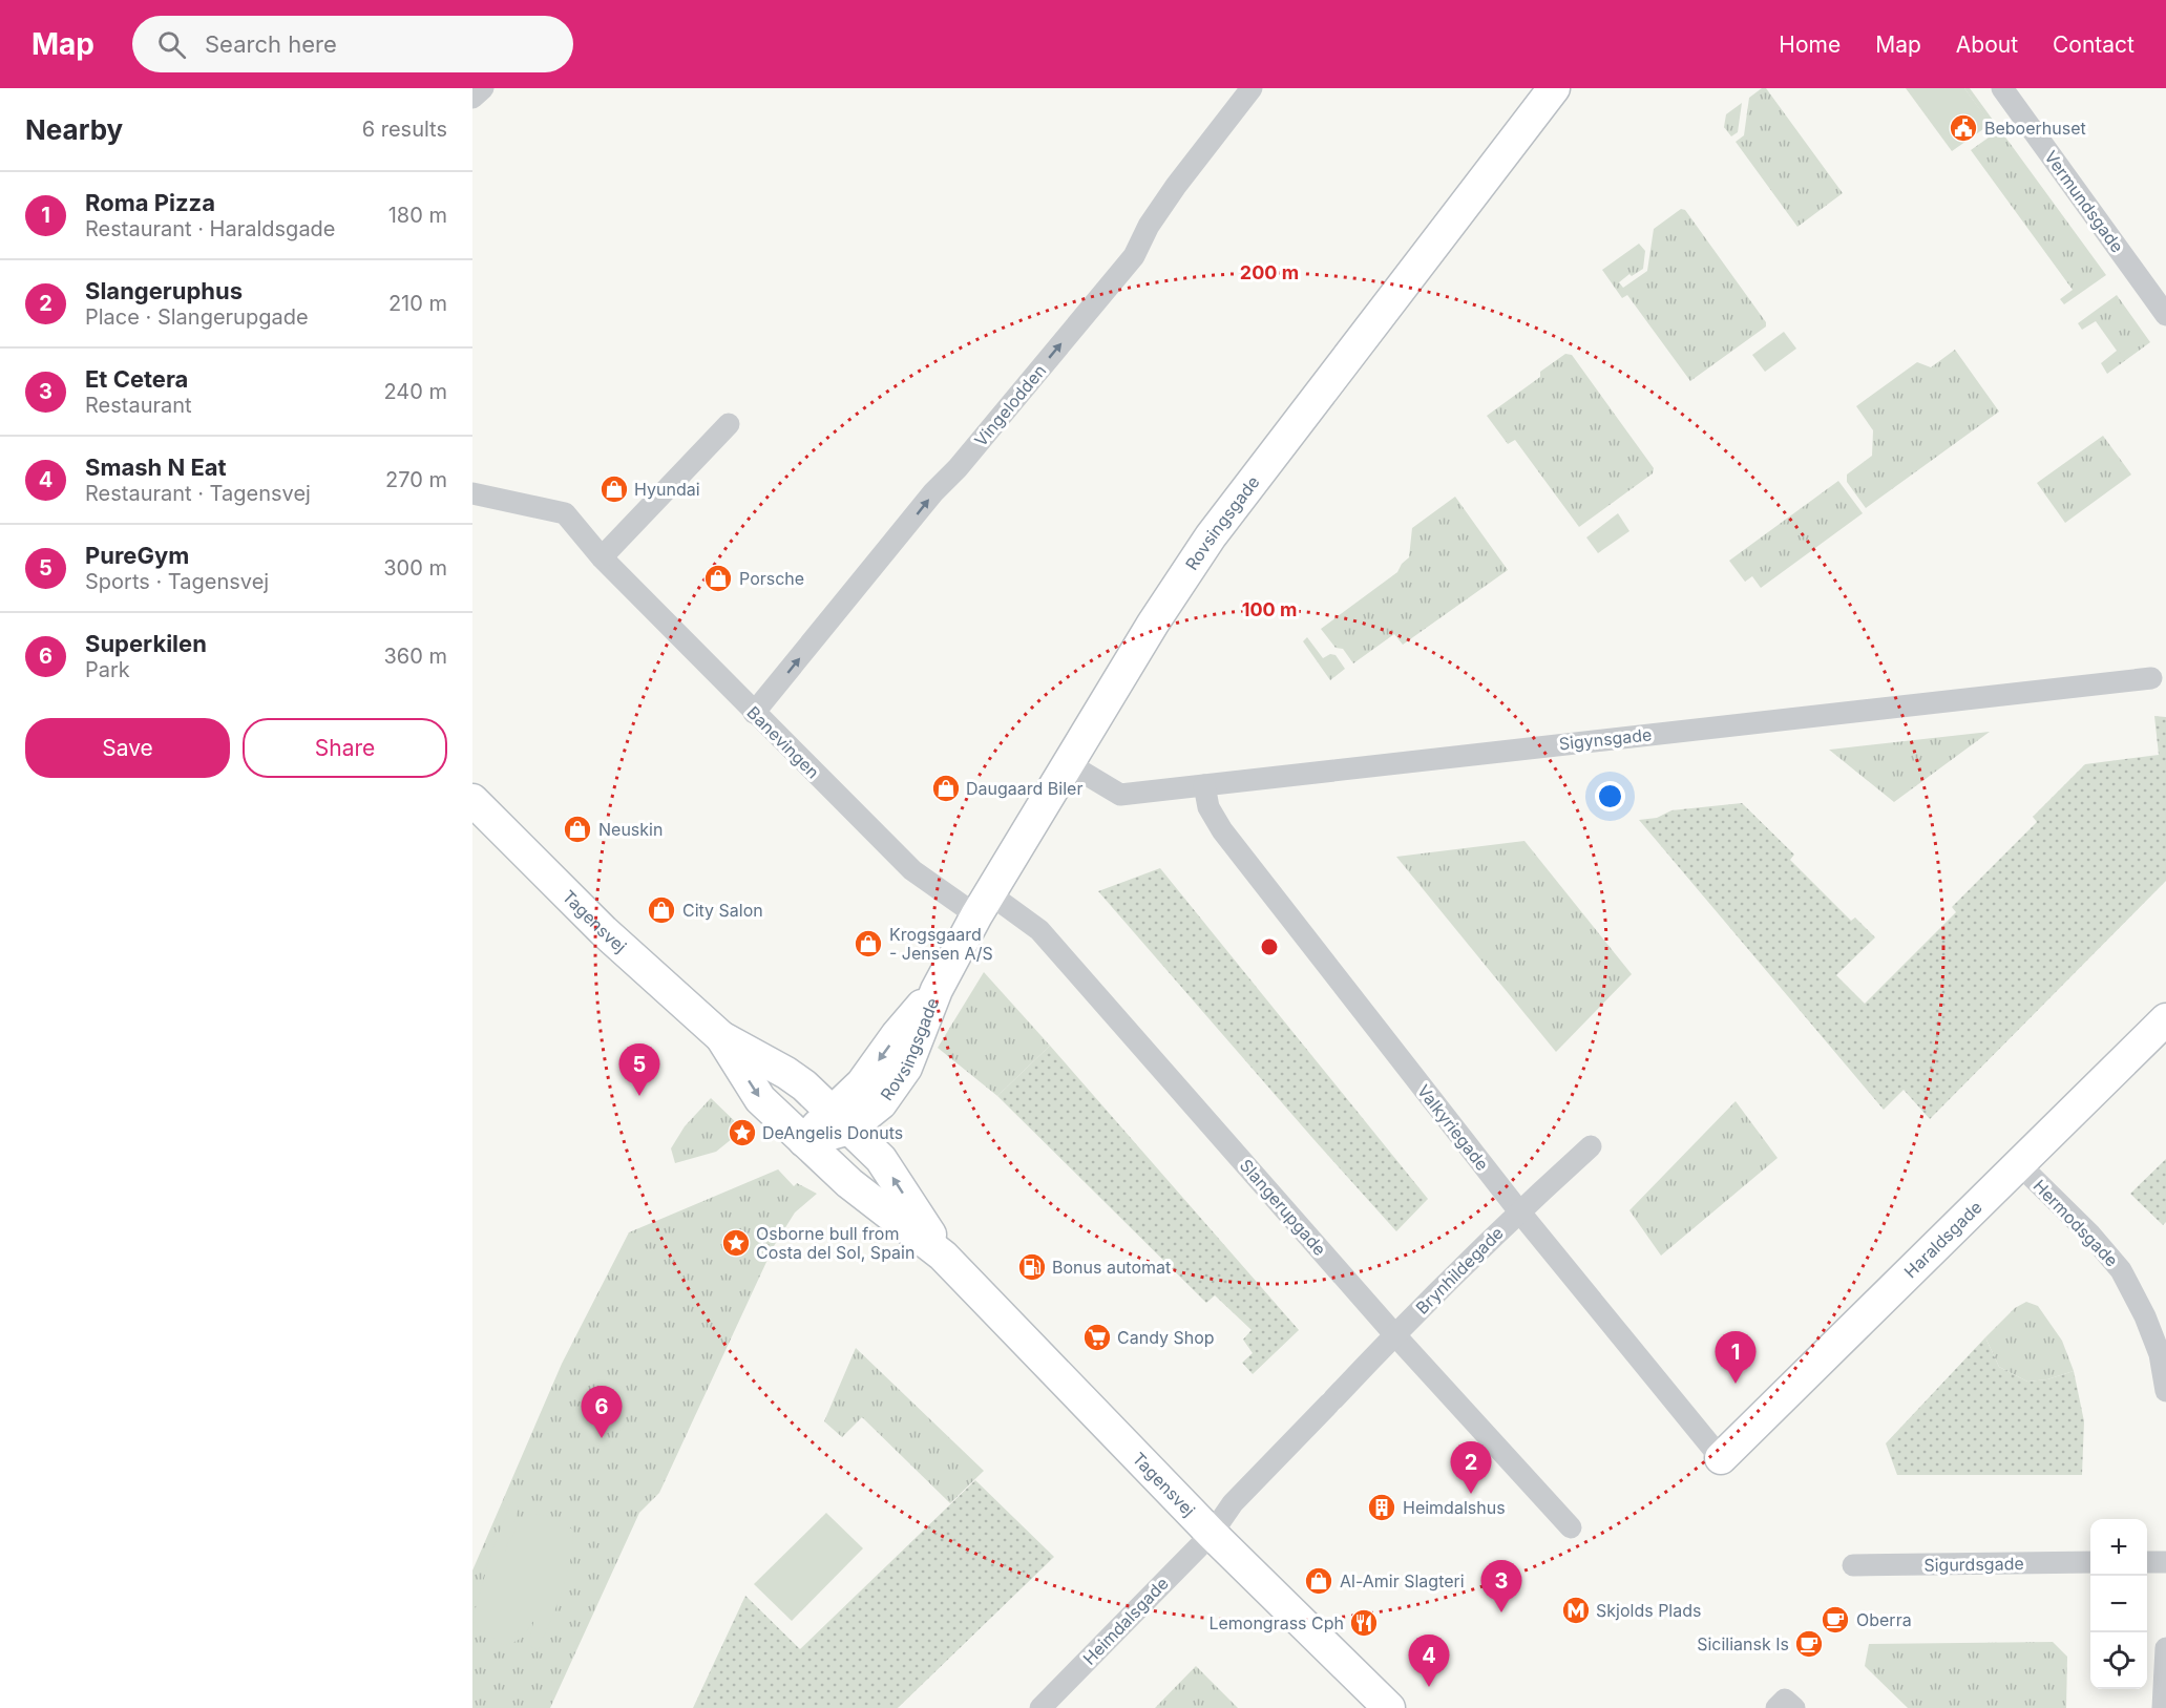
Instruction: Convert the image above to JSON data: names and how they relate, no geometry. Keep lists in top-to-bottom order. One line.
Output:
{"streets":{"street":["Vermundsgade","Vingelodden","Rovsingsgade","Sigynsgade","Banevingen","Tagensvej","Valkyriegade","Slangerupgade","Hermodsgade","Haraldsgade","Brynhildegade","Sigurdsgade","Heimdalsgade"]},"crossings":[["Vingelodden","Banevingen"],["Rovsingsgade","Sigynsgade"],["Rovsingsgade","Banevingen"],["Rovsingsgade","Tagensvej"],["Rovsingsgade","Slangerupgade"],["Sigynsgade","Valkyriegade"],["Banevingen","Slangerupgade"],["Tagensvej","Brynhildegade"],["Tagensvej","Heimdalsgade"],["Valkyriegade","Haraldsgade"],["Valkyriegade","Brynhildegade"],["Slangerupgade","Brynhildegade"],["Hermodsgade","Haraldsgade"],["Brynhildegade","Heimdalsgade"]],"one_way":["Vingelodden"],"places":{"public building":["Beboerhuset"],"shop":["Hyundai","Porsche","Daugaard Biler","Neuskin","City Salon","Krogsgaard - Jensen A/S","Al-Amir Slagteri"],"place":["DeAngelis Donuts","Osborne bull from Costa del Sol, Spain"],"fuel station":["Bonus automat"],"supermarket":["Candy Shop"],"building":["Heimdalshus"],"metro station":["Skjolds Plads"],"cafe":["Oberra","Siciliansk Is"],"restaurant":["Lemongrass Cph"]},"page":{"header":"Map","search":"Search here","nav":["Home","Map","About","Contact"],"heading":["Nearby","6 results"],"list":[{"mark":"1","name":"Roma Pizza","note":"Restaurant · Haraldsgade","value":"180 m"},{"mark":"2","name":"Slangeruphus","note":"Place · Slangerupgade","value":"210 m"},{"mark":"3","name":"Et Cetera","note":"Restaurant","value":"240 m"},{"mark":"4","name":"Smash N Eat","note":"Restaurant · Tagensvej","value":"270 m"},{"mark":"5","name":"PureGym","note":"Sports · Tagensvej","value":"300 m"},{"mark":"6","name":"Superkilen","note":"Park","value":"360 m"}],"buttons":["Save","Share"],"pins":["5","1","6","2","3","4"],"map_buttons":["+","−"]},"rings":["200 m","100 m"]}
